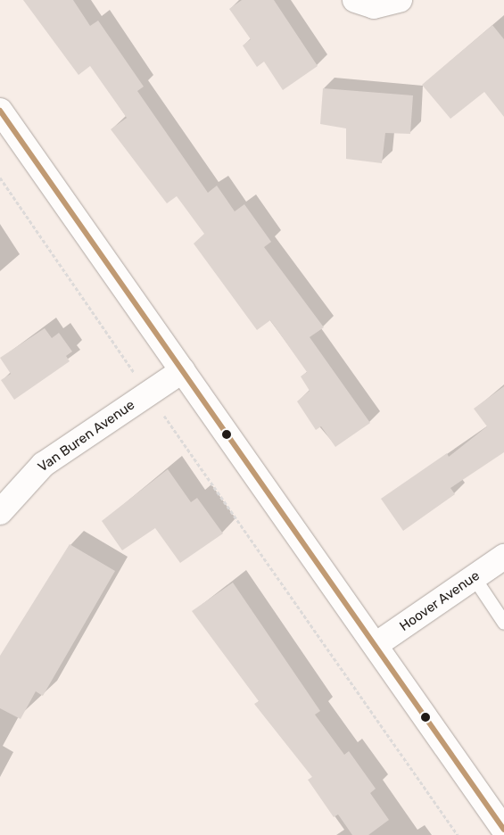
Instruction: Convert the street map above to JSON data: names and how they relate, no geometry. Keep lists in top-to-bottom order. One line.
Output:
{"streets":{"main road":["Van Buren Avenue","Hoover Avenue"]}}
